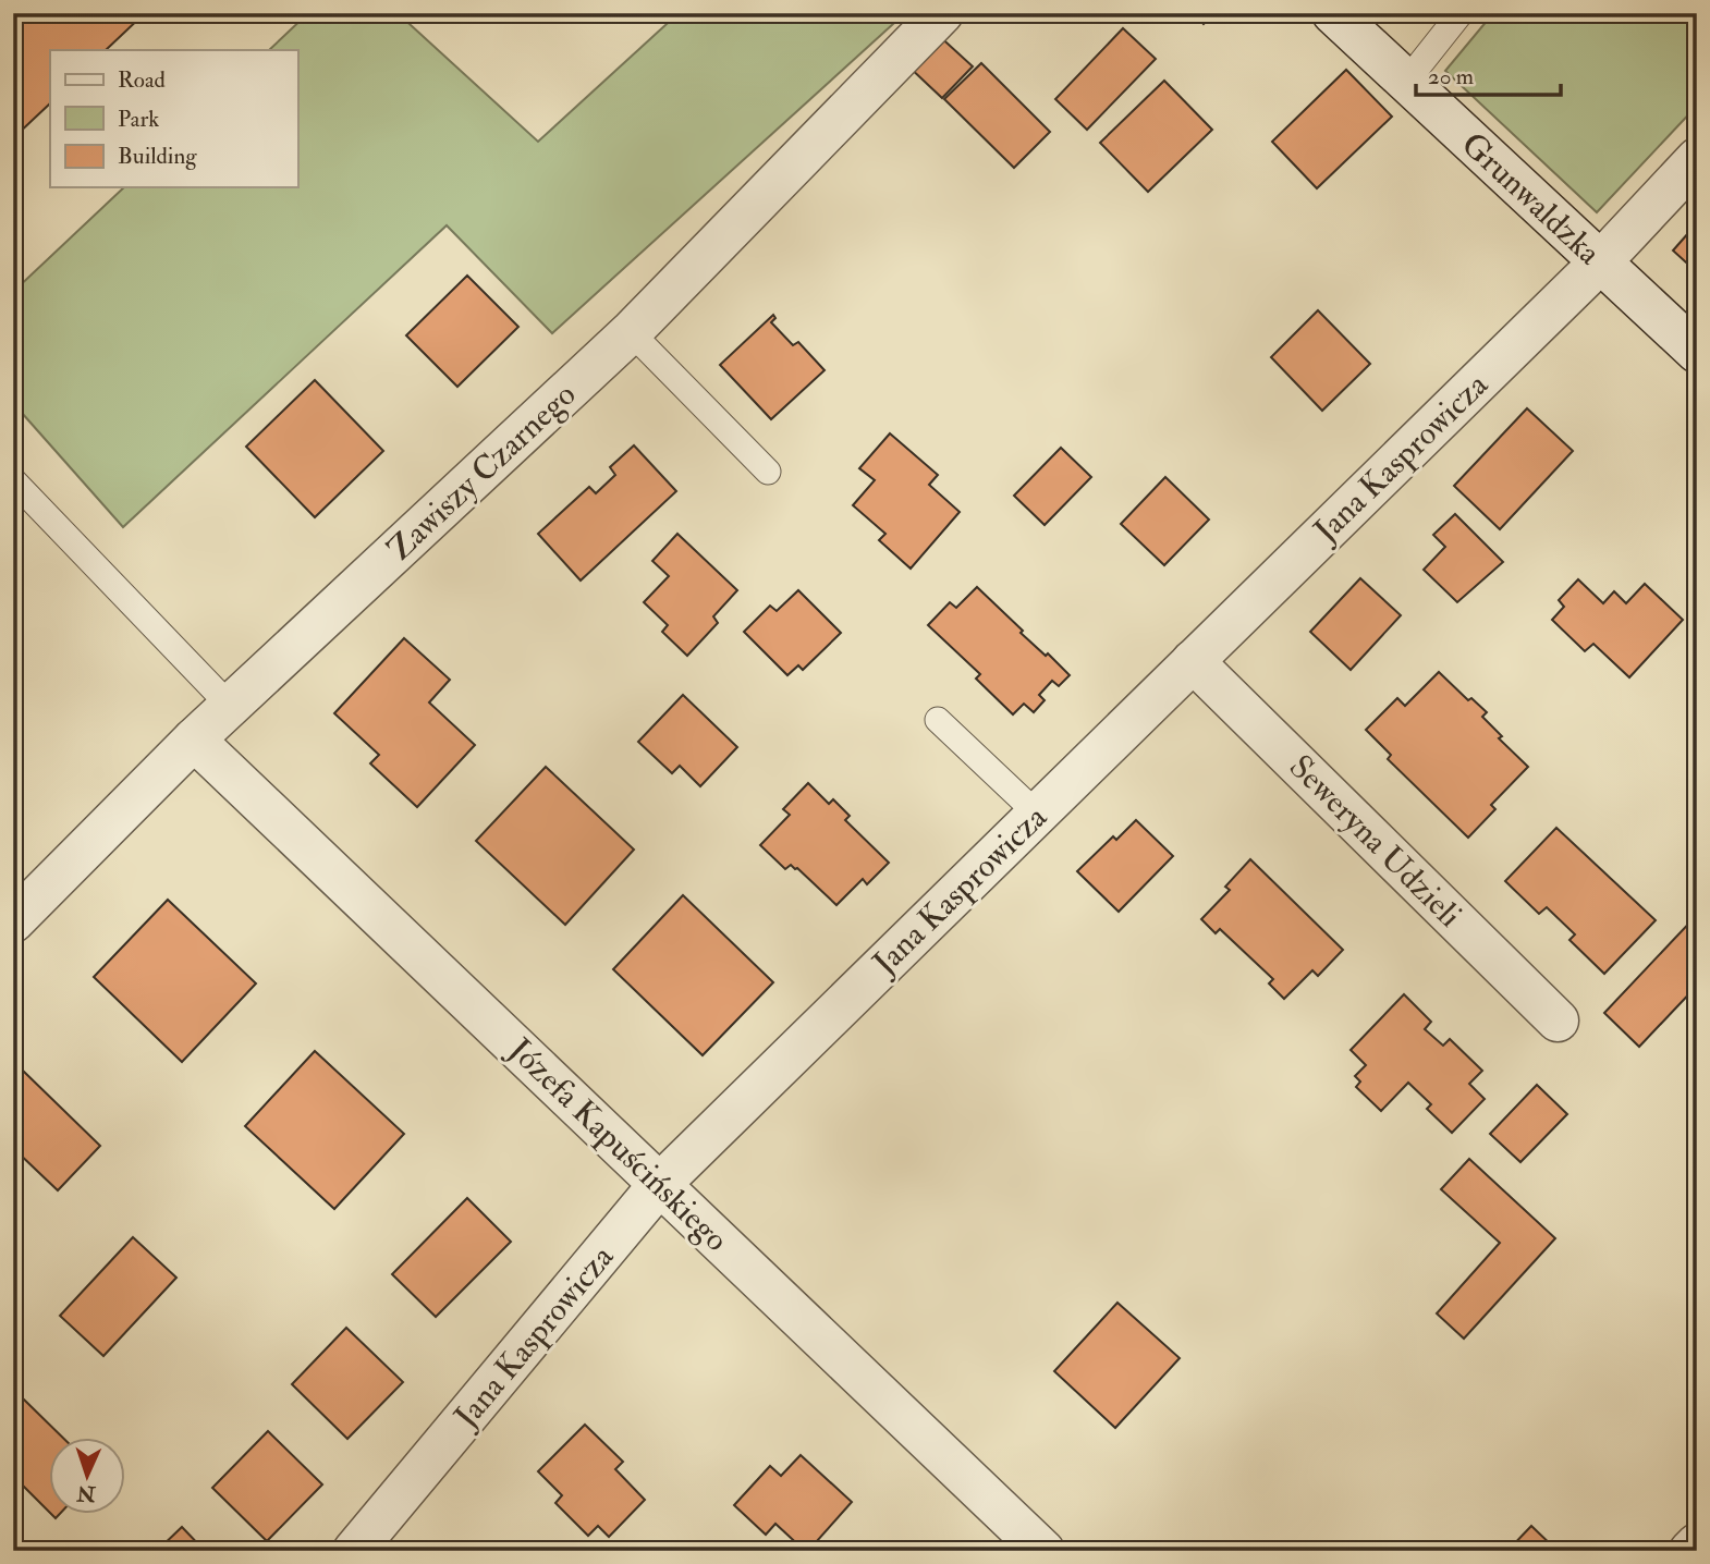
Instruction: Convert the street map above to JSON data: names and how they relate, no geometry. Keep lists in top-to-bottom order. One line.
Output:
{"streets":{"street":["Grunwaldzka","Jana Kasprowicza","Zawiszy Czarnego","Seweryna Udzieli","Józefa Kapuścińskiego"]},"crossings":[["Grunwaldzka","Jana Kasprowicza"],["Jana Kasprowicza","Seweryna Udzieli"],["Jana Kasprowicza","Józefa Kapuścińskiego"],["Zawiszy Czarnego","Józefa Kapuścińskiego"]],"legend":["Road","Park","Building"],"scale_bar":"20 m","north":"bottom"}
